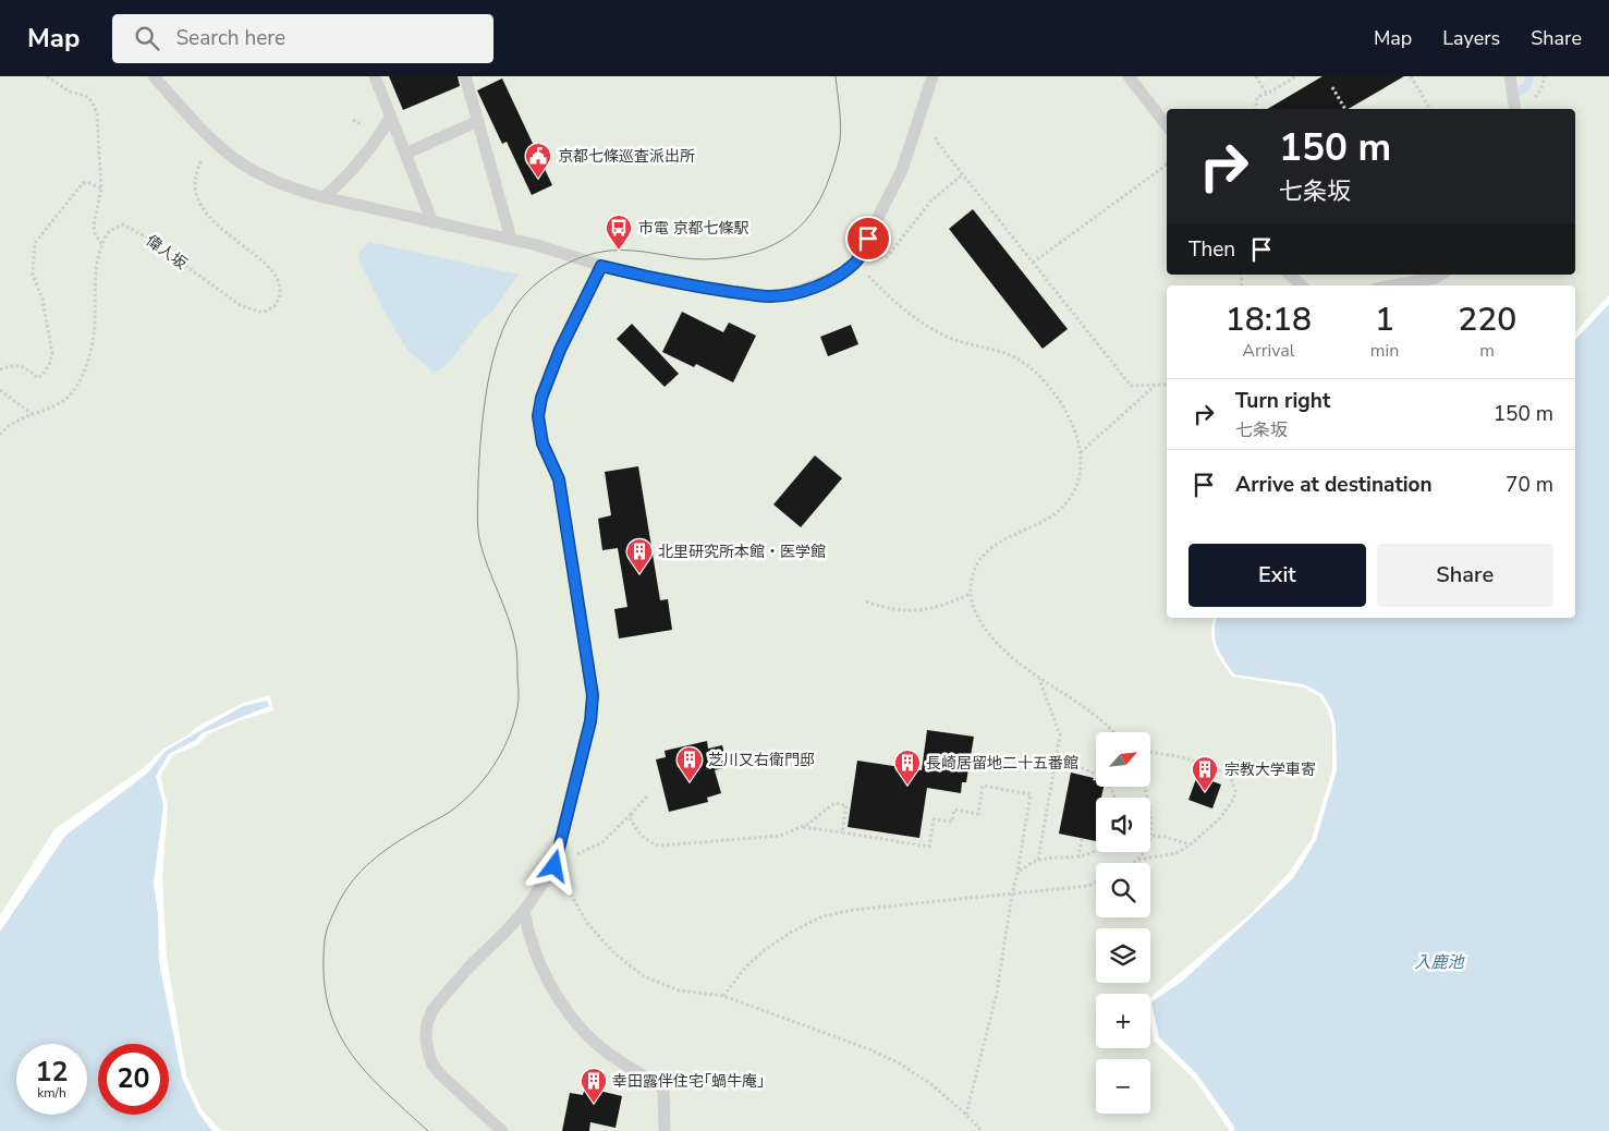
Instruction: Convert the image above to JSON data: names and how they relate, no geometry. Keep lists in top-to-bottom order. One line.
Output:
{"streets":{"path":["偉人坂"]},"water":["入鹿池"],"places":{"public building":["京都七條巡査派出所"],"bus stop":["市電 京都七條駅"],"building":["北里研究所本館・医学館","芝川又右衛門邸","長崎居留地二十五番館","宗教大学車寄","幸田露伴住宅｢蝸牛庵｣"]},"north":"top right","page":{"header":"Map","search":"Search here","nav":["Map","Layers","Share"],"turn":["150 m","七条坂"],"then":"Then","eta":["18:18","Arrival","1","min","220","m"],"list":[{"name":"Turn right","note":"七条坂","value":"150 m"},{"name":"Arrive at destination","value":"70 m"}],"buttons":["Exit","Share"],"map_buttons":["+","−"],"speed":"12 km/h","limit":"20"}}
